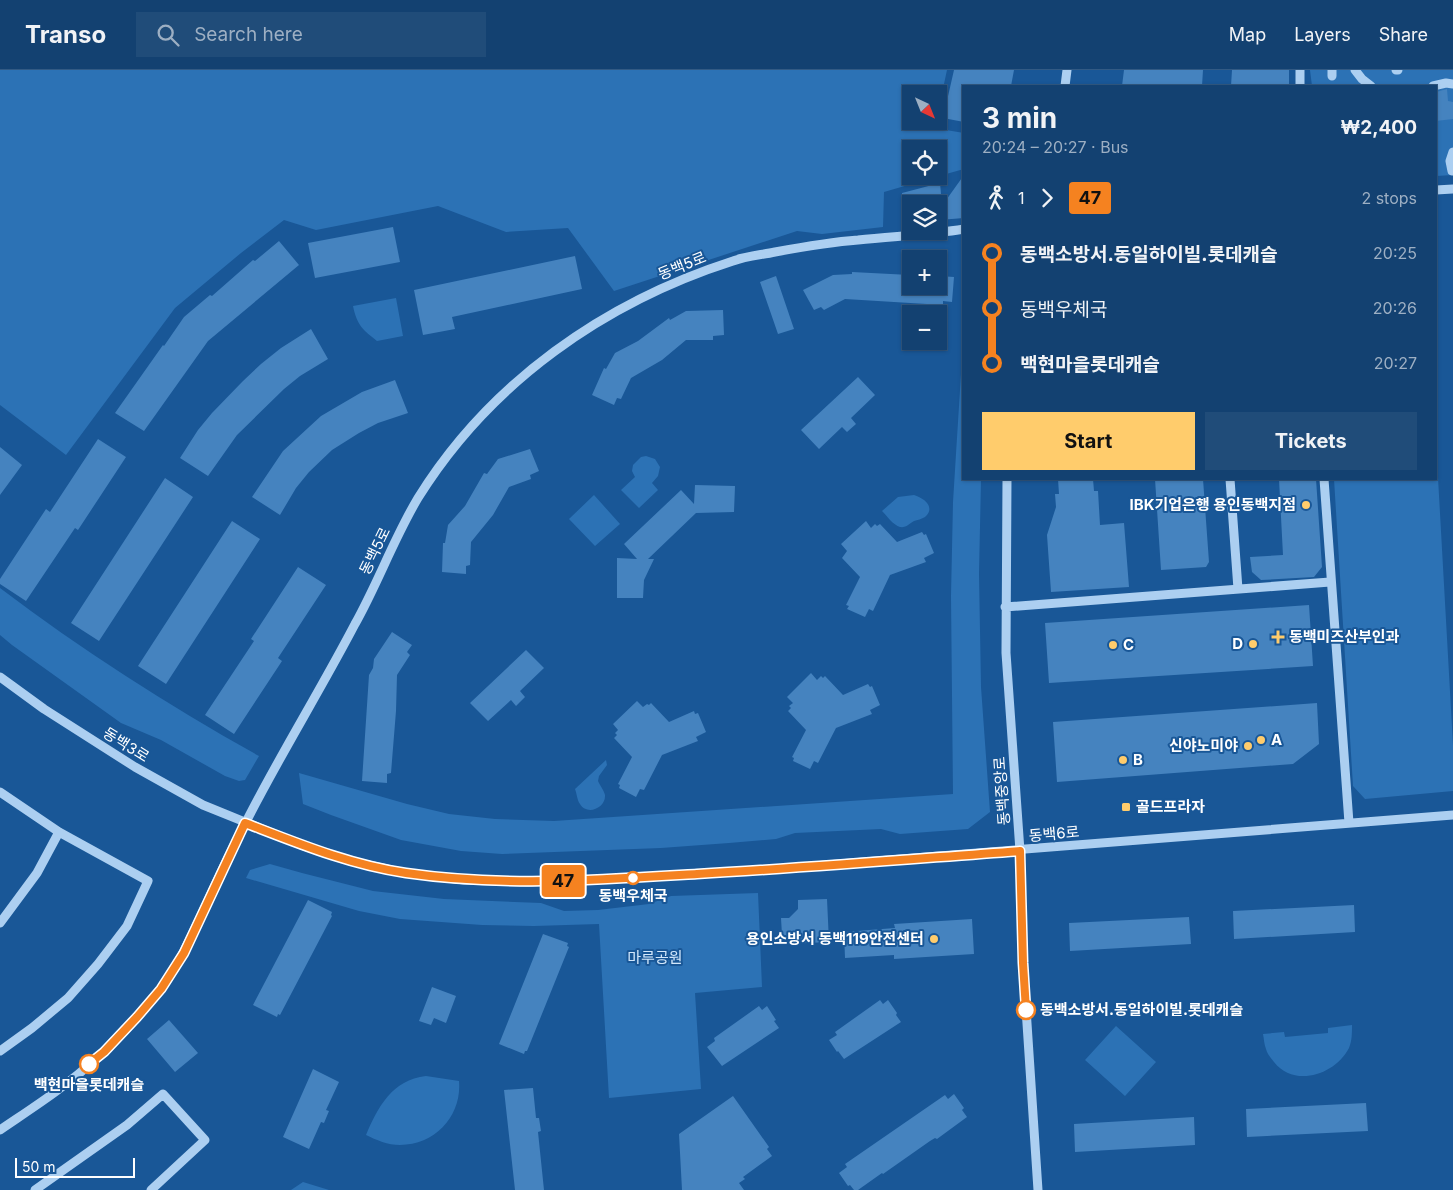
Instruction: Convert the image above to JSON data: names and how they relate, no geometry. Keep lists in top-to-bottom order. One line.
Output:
{"streets":{"street":["동백5로","동백3로","동백중앙로","동백6로"]},"crossings":[["동백5로","동백3로"],["동백5로","동백6로"],["동백3로","동백6로"],["동백중앙로","동백6로"]],"parks":["마루공원"],"places":{"other":["IBK기업은행 용인동백지점","D","C","A","신야노미야","B","동백우체국","용인소방서 동백119안전센터","동백소방서.동일하이빌.롯데캐슬","백현마을롯데캐슬"],"health":["동백미즈산부인과"],"transit":["골드프라자"]},"lines":["bus line 47"],"scale_bar":"50 m","north":"bottom right","page":{"header":"Transo","search":"Search here","nav":["Map","Layers","Share"],"on_map":"47","map_buttons":["+","−"],"heading":["3 min","20:24 – 20:27 · Bus","₩2,400"],"legs":["1","47","2 stops"],"list":[{"name":"동백소방서.동일하이빌.롯데캐슬","value":"20:25"},{"name":"동백우체국","value":"20:26"},{"name":"백현마을롯데캐슬","value":"20:27"}],"buttons":["Start","Tickets"],"scale":"50 m"}}
